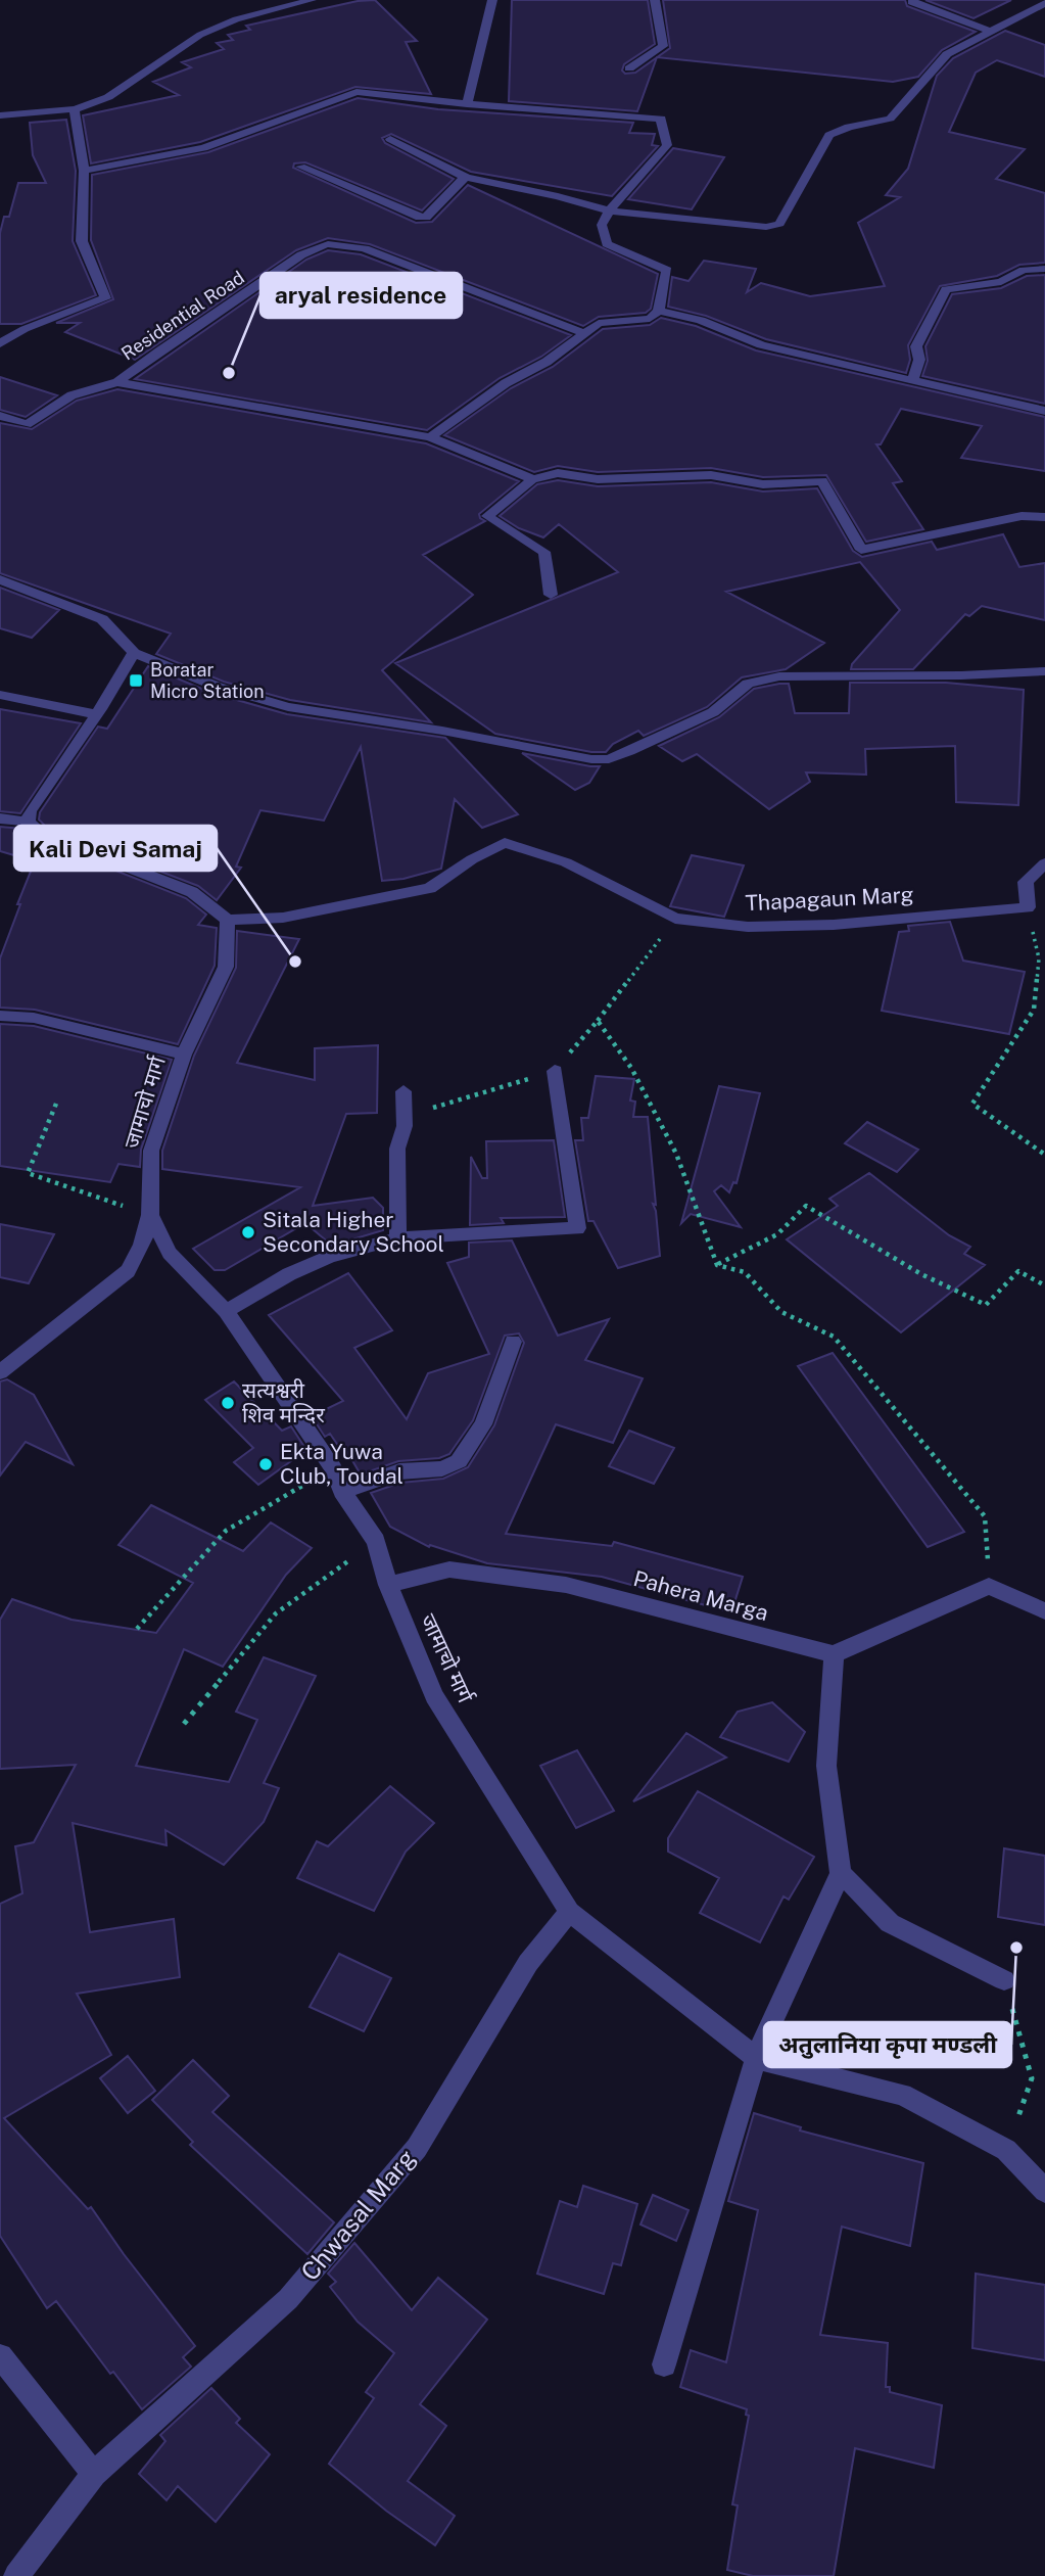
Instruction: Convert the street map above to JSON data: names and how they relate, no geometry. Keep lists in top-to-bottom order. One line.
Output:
{"streets":{"street":["Residential Road","Thapagaun Marg","जामाचो मार्ग","Pahera Marga","Chwasal Marg"]},"crossings":[["Thapagaun Marg","जामाचो मार्ग"],["जामाचो मार्ग","Pahera Marga"],["जामाचो मार्ग","Chwasal Marg"]],"places":{"other":["aryal residence","Kali Devi Samaj","Sitala Higher Secondary School","सत्यश्वरी शिव मन्दिर","Ekta Yuwa Club, Toudal","अतुलानिया कृपा मण्डली"],"transit":["Boratar Micro Station"]}}
